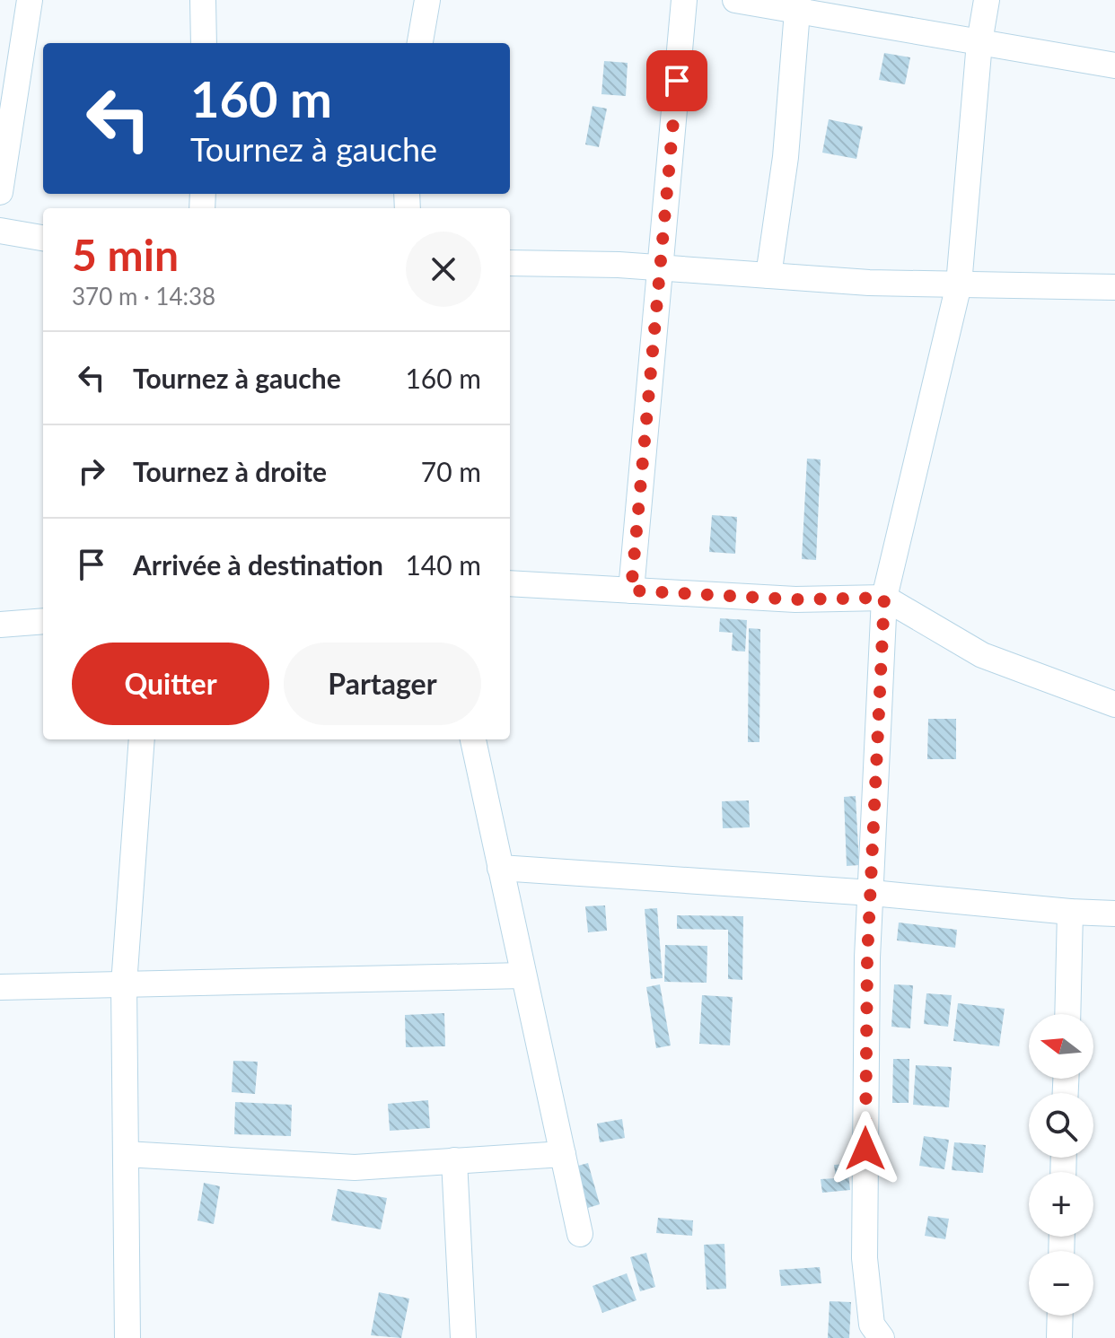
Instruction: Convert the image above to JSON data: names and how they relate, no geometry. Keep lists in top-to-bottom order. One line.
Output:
{"north":"left","page":{"turn":["160 m","Tournez à gauche"],"heading":["5 min","370 m · 14:38"],"list":[{"name":"Tournez à gauche","value":"160 m"},{"name":"Tournez à droite","value":"70 m"},{"name":"Arrivée à destination","value":"140 m"}],"buttons":["Quitter","Partager"],"map_buttons":["+","−"]}}
